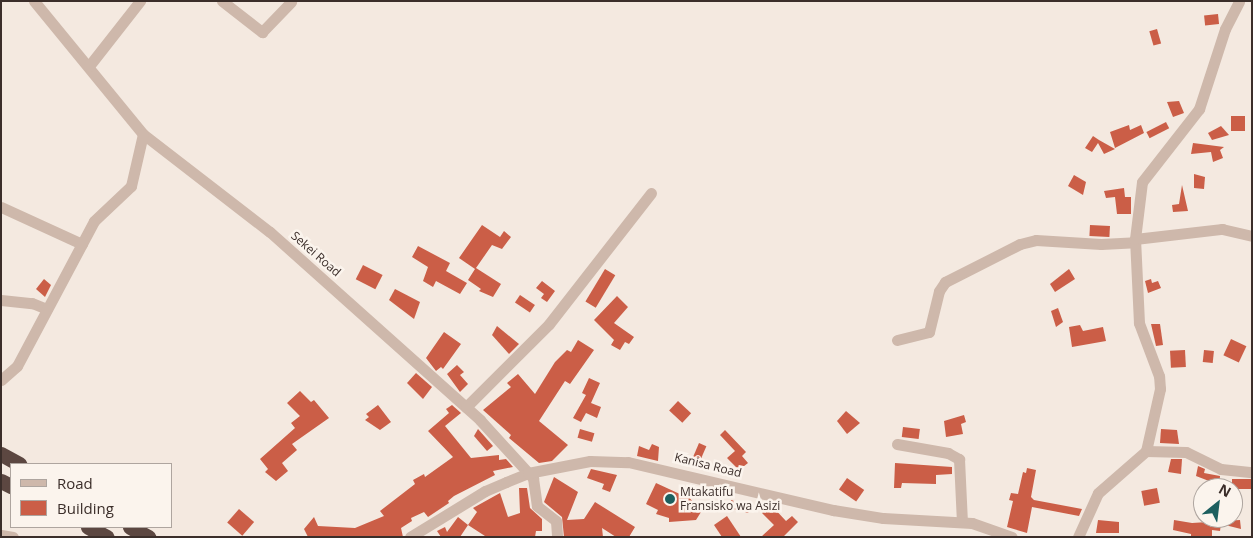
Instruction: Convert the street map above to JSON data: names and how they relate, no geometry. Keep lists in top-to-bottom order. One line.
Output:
{"streets":{"street":["Sekei Road","Kanisa Road"]},"crossings":[["Sekei Road","Kanisa Road"]],"places":["Mtakatifu Fransisko wa Asizi"],"legend":["Road","Building"],"north":"top right"}
